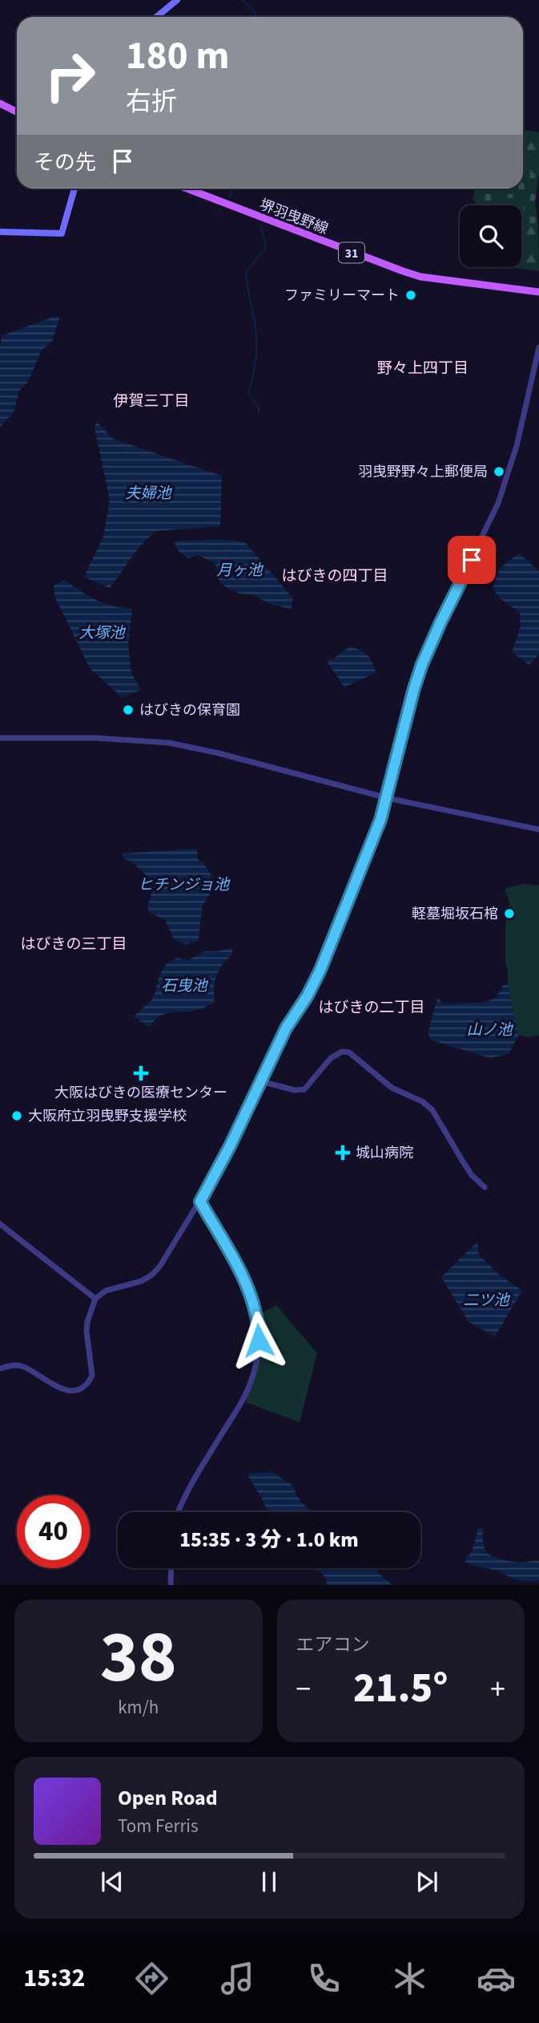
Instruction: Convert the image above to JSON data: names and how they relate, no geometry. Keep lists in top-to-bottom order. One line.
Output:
{"streets":{"main road":["堺羽曳野線","31"]},"districts":["野々上四丁目","伊賀三丁目","はびきの四丁目","はびきの三丁目","はびきの二丁目"],"water":["夫婦池","月ヶ池","大塚池","ヒチンジョ池","石曳池","山ノ池","二ツ池"],"places":{"other":["ファミリーマート","羽曳野野々上郵便局","はびきの保育園","軽墓堀坂石棺","大阪府立羽曳野支援学校"],"health":["大阪はびきの医療センター","城山病院"]},"page":{"turn":["180 m","右折"],"then":"その先","limit":"40","trip":"15:35 · 3 分 · 1.0 km","tile":[["38","km/h"],"エアコン"],"heat":["−","21.5°","+"],"song":["Open Road","Tom Ferris"],"tabs":"15:32"}}
